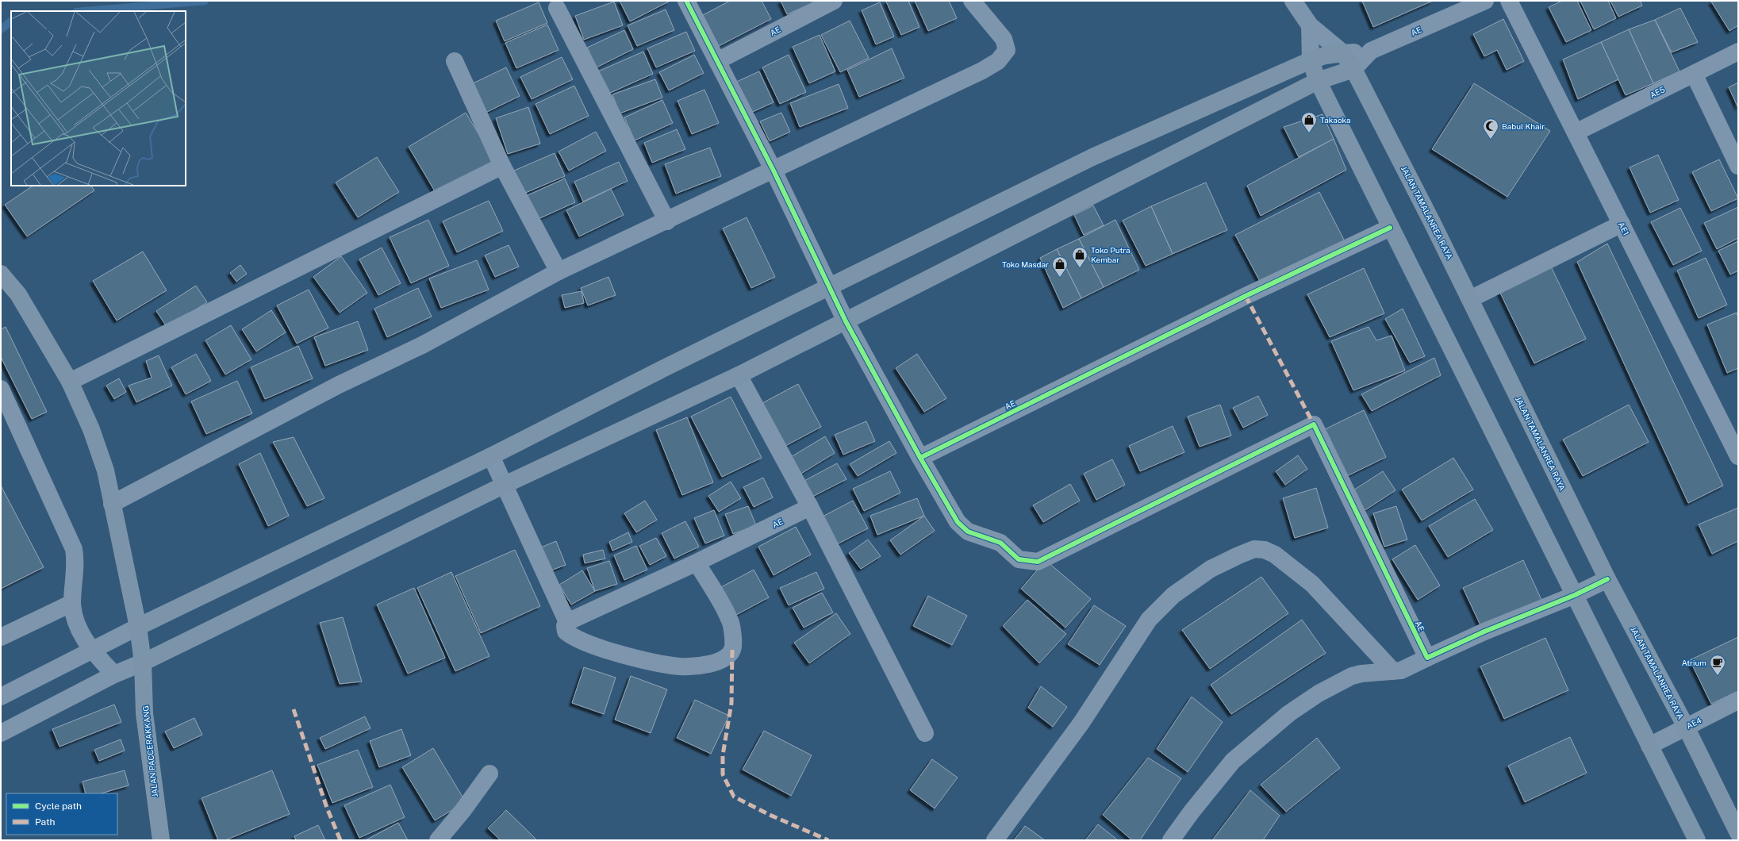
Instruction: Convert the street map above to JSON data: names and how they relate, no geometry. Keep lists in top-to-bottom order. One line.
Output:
{"streets":{"main road":["JALAN TAMALANREA RAYA","JALAN PACCERAKKANG"],"street":["AE","AE5","AE1","AE4"]},"crossings":[["AE","JALAN TAMALANREA RAYA"],["AE5","AE1"],["JALAN TAMALANREA RAYA","AE4"]],"places":{"shop":["Takaoka","Toko Putra Kembar","Toko Masdar"],"mosque":["Babul Khair"],"cafe":["Atrium"]},"legend":["Cycle path","Path"]}
